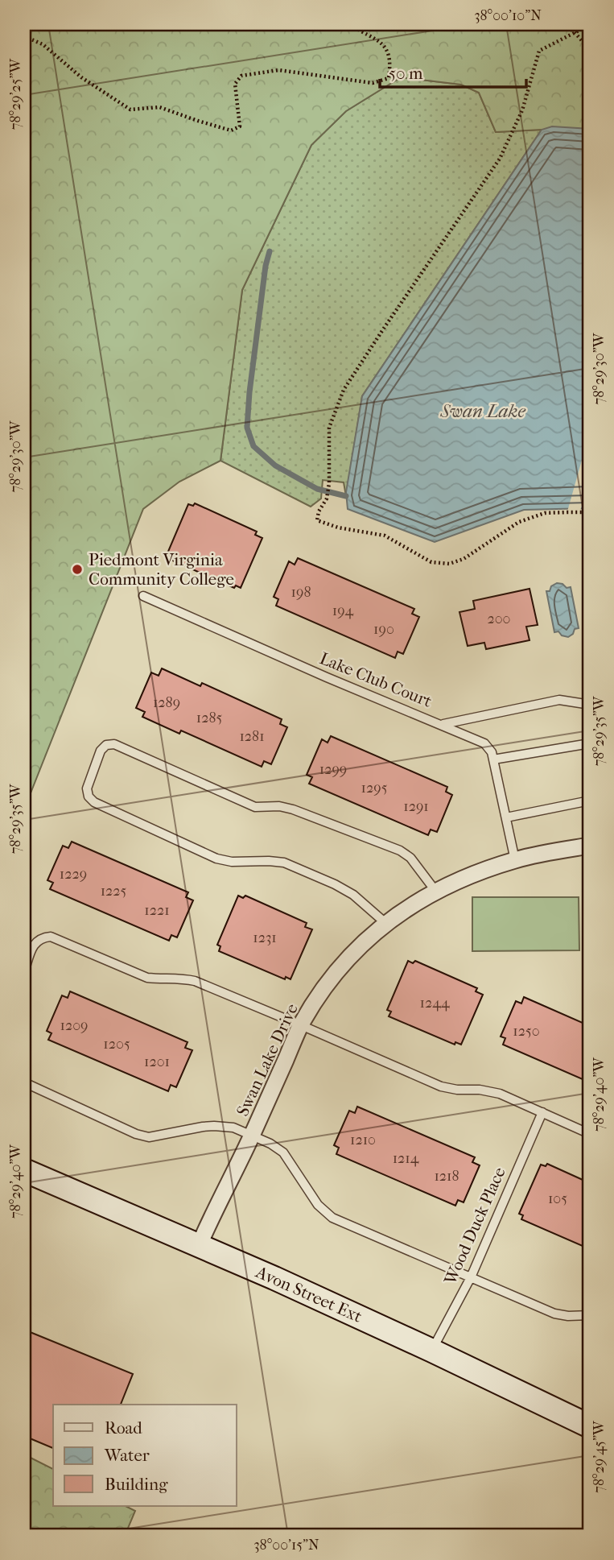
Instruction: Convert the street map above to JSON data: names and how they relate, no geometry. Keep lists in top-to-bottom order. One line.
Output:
{"streets":{"main road":["Avon Street Ext"],"street":["Swan Lake Drive"],"lane":["Lake Club Court","Wood Duck Place"]},"crossings":[["Lake Club Court","Swan Lake Drive"],["Swan Lake Drive","Avon Street Ext"],["Wood Duck Place","Avon Street Ext"]],"water":["Swan Lake"],"places":["Piedmont Virginia Community College"],"house_numbers":["198","194","200","190","1289","1285","1281","1299","1295","1291","1229","1225","1221","1231","1244","1209","1250","1205","1201","1210","1214","1218","105"],"legend":["Road","Water","Building"],"scale_bar":"50 m","coordinates":["38°00'10\"N","78°29'25\"W","78°29'30\"W","78°29'35\"W","78°29'40\"W","78°29'45\"W","38°00'15\"N"]}
